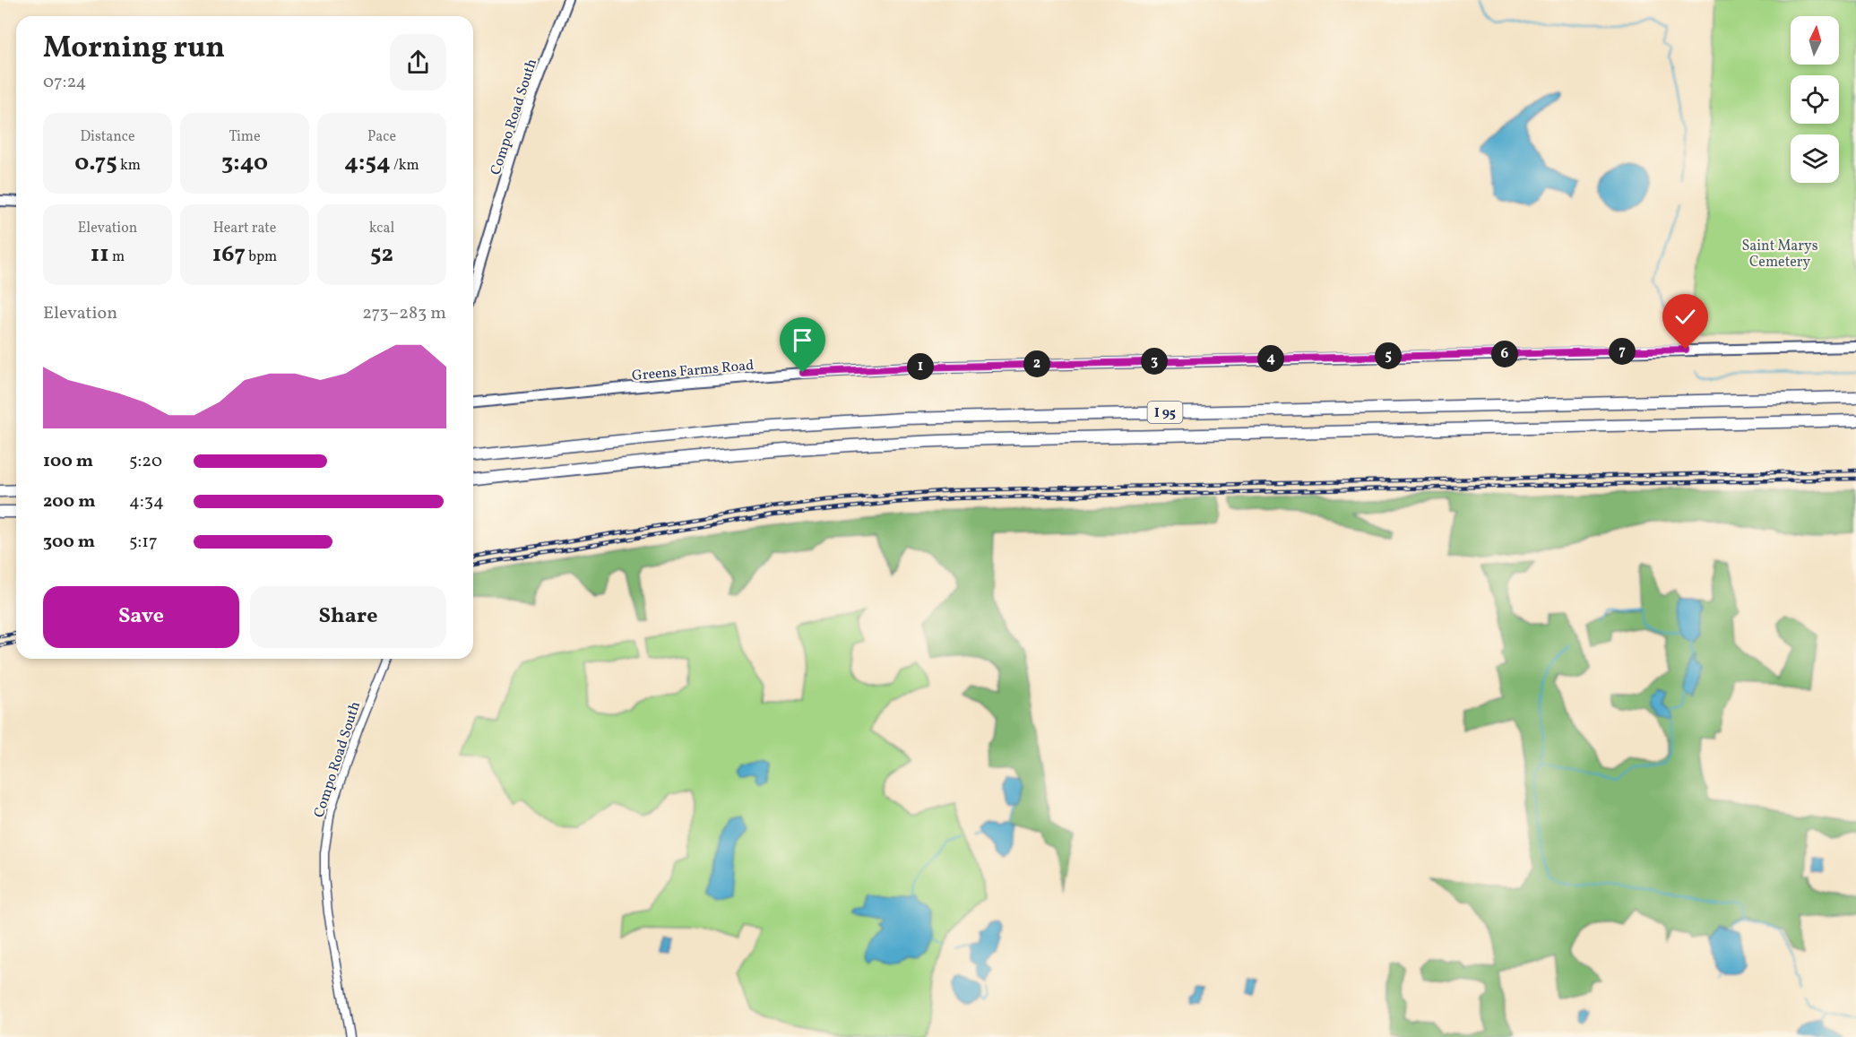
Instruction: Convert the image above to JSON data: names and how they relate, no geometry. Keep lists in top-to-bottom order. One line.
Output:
{"streets":{"highway":["I 95"],"main road":["Compo Road South","Greens Farms Road"]},"parks":["Saint Marys Cemetery"],"north":"top","page":{"heading":["Morning run","07:24"],"stats":[["Distance","0.75 km"],["Time","3:40"],["Pace","4:54 /km"],["Elevation","11 m"],["Heart rate","167 bpm"],["kcal","52"]],"chart":["Elevation","273–283 m"],"pins":["7","6","5","4","3","2","1"],"list":[{"name":"100 m","note":"5:20"},{"name":"200 m","note":"4:34"},{"name":"300 m","note":"5:17"}],"buttons":["Save","Share"]}}
